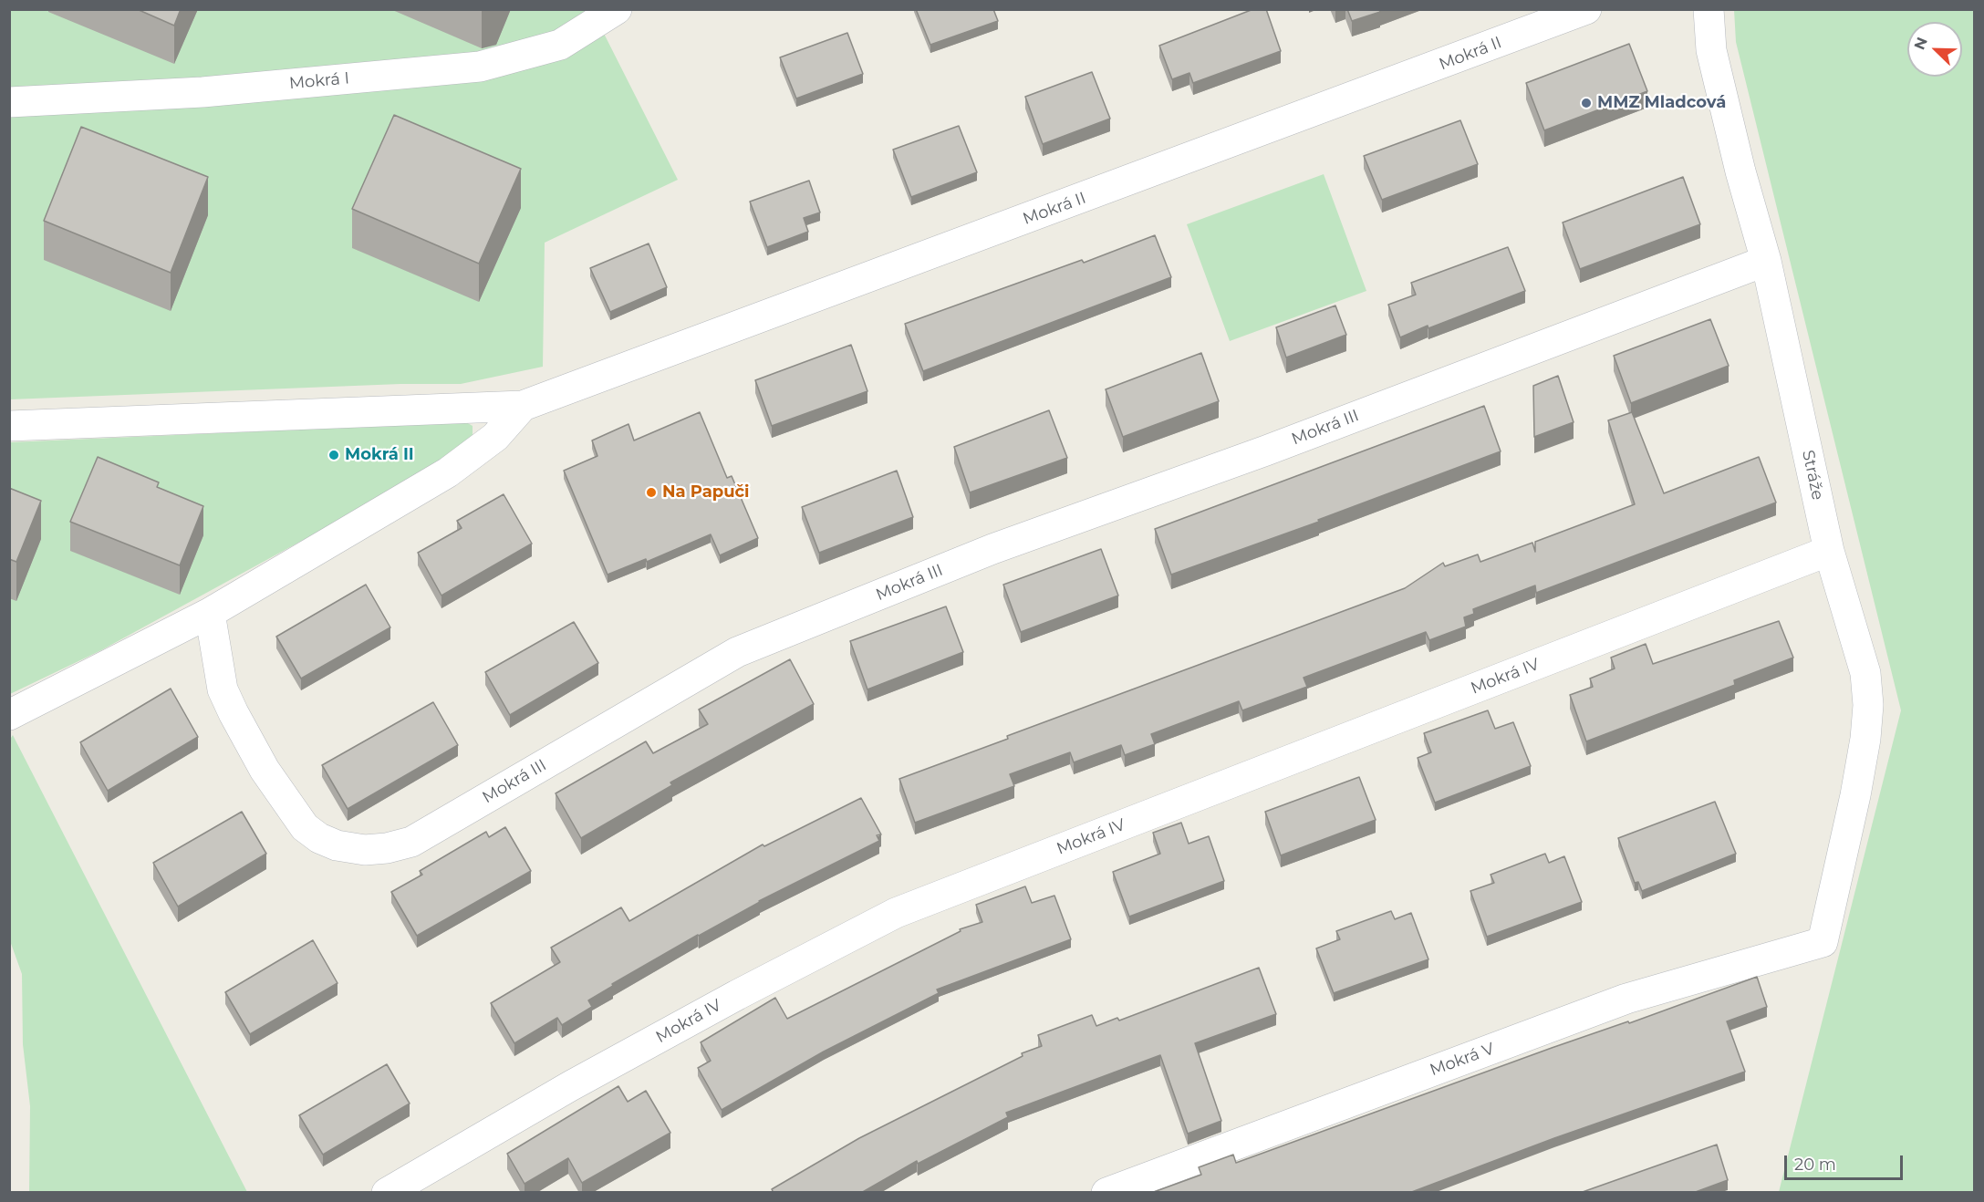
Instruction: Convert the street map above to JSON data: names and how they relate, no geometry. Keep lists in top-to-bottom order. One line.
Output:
{"streets":{"street":["Mokrá II","Mokrá I","Mokrá III","Stráže","Mokrá IV","Mokrá V"]},"crossings":[["Mokrá II","Mokrá III"],["Mokrá III","Stráže"],["Stráže","Mokrá IV"],["Stráže","Mokrá V"]],"places":["MMZ Mladcová","Mokrá II","Na Papuči"],"scale_bar":"20 m","north":"top left"}
